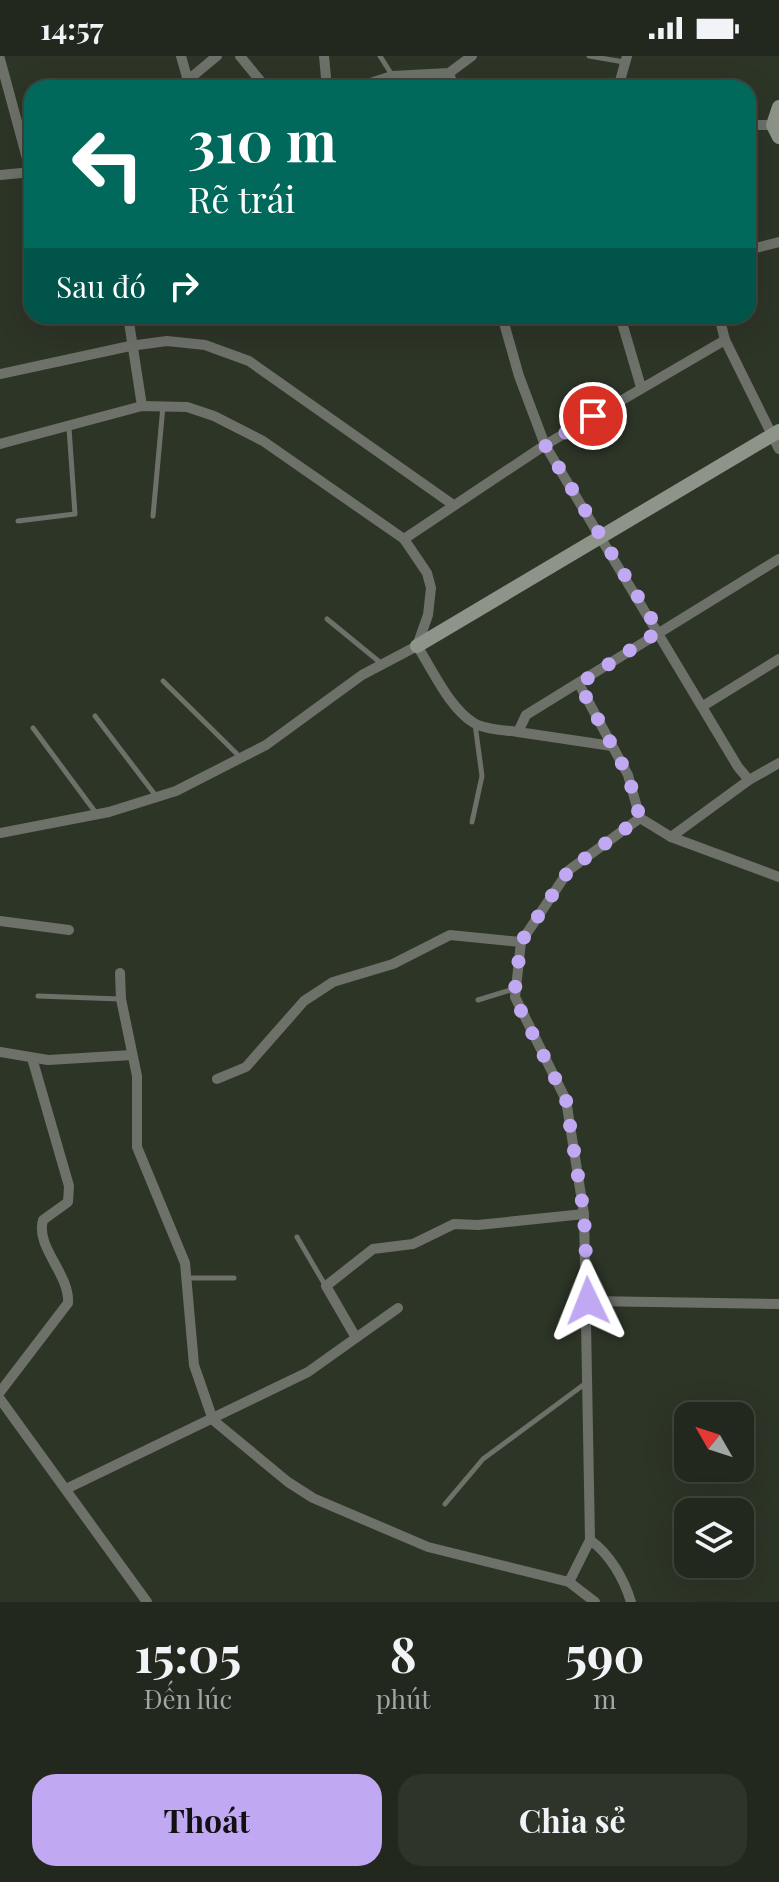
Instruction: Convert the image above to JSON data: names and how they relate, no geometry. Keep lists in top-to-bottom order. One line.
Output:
{"north":"top left","page":{"status":"14:57","turn":["310 m","Rẽ trái"],"then":"Sau đó","eta":["15:05","Đến lúc","8","phút","590","m"],"buttons":["Thoát","Chia sẻ"]}}
